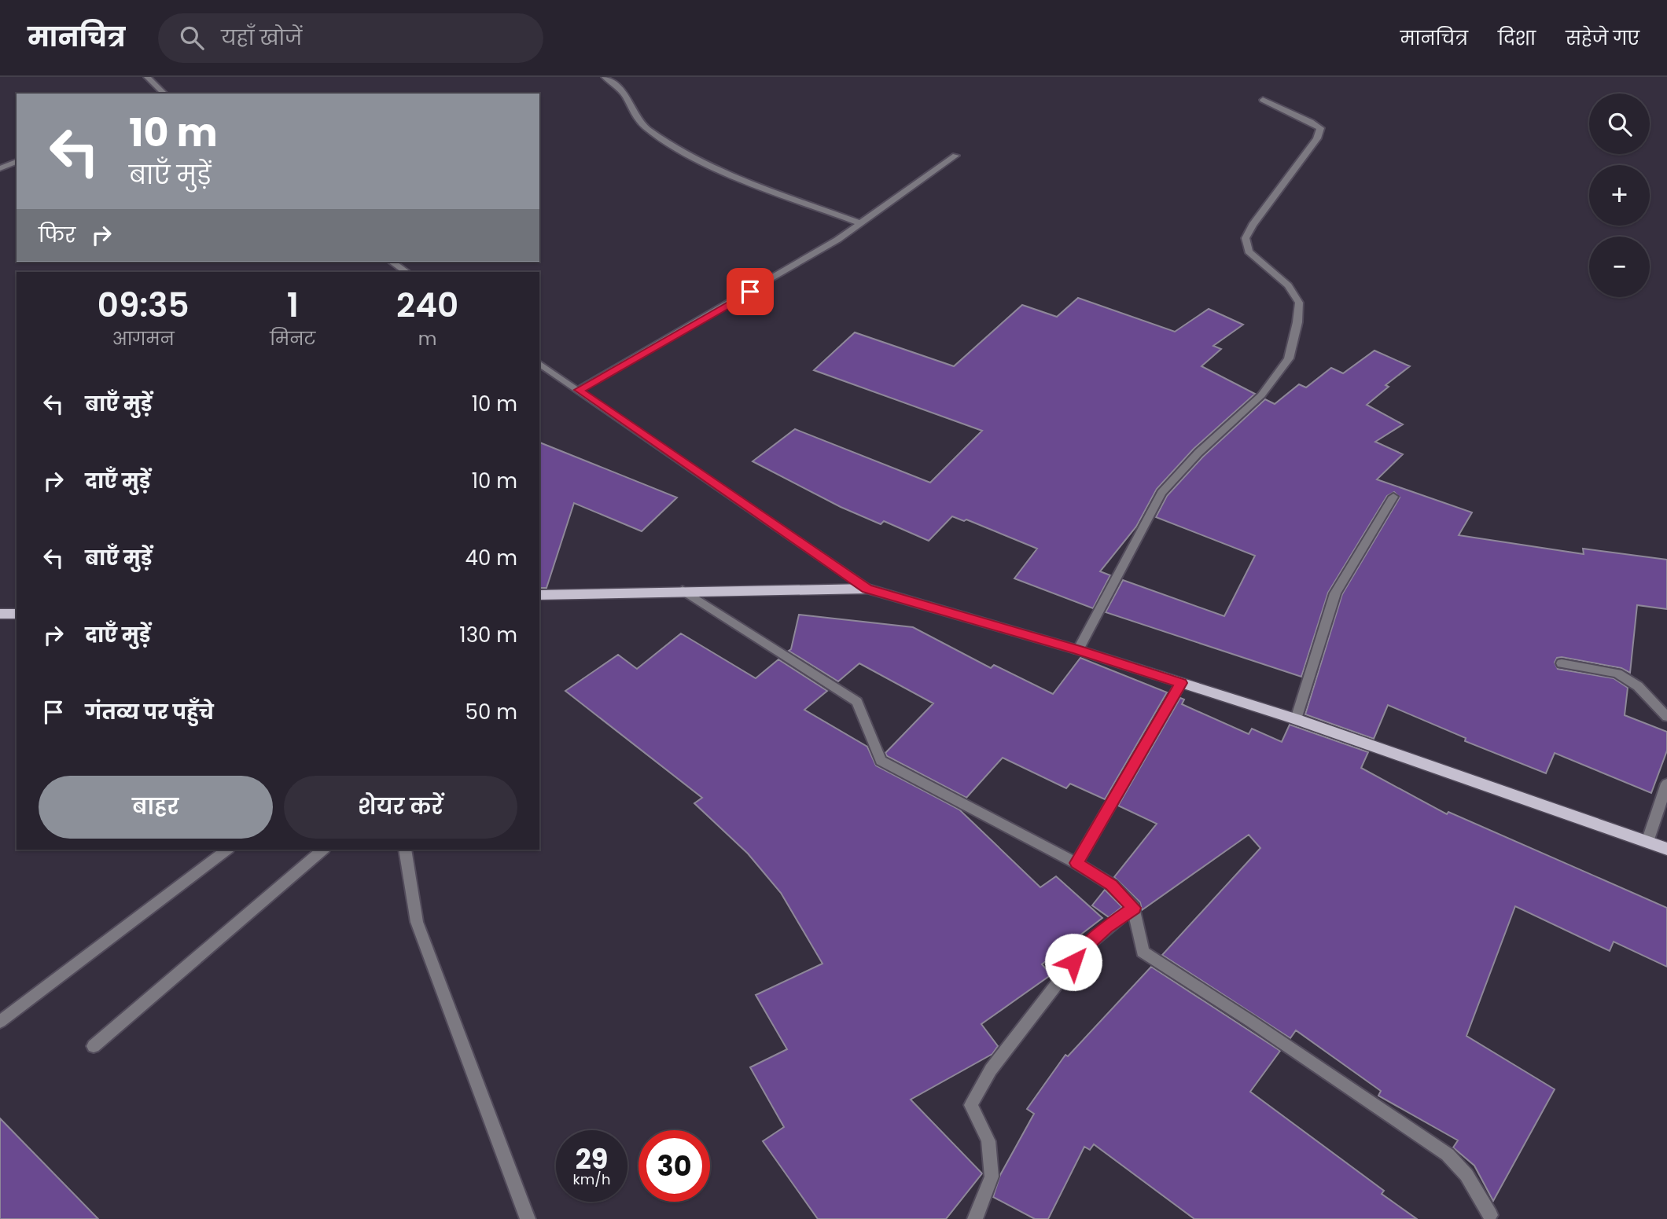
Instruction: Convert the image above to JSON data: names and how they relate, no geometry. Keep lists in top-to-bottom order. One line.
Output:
{"page":{"header":"मानचित्र","search":"यहाँ खोजें","nav":["मानचित्र","दिशा","सहेजे गए"],"map_buttons":["+","−"],"turn":["10 m","बाएँ मुड़ें"],"then":"फिर","eta":["09:35","आगमन","1","मिनट","240","m"],"list":[{"name":"बाएँ मुड़ें","value":"10 m"},{"name":"दाएँ मुड़ें","value":"10 m"},{"name":"बाएँ मुड़ें","value":"40 m"},{"name":"दाएँ मुड़ें","value":"130 m"},{"name":"गंतव्य पर पहुँचे","value":"50 m"}],"buttons":["बाहर","शेयर करें"],"speed":"29 km/h","limit":"30"}}
